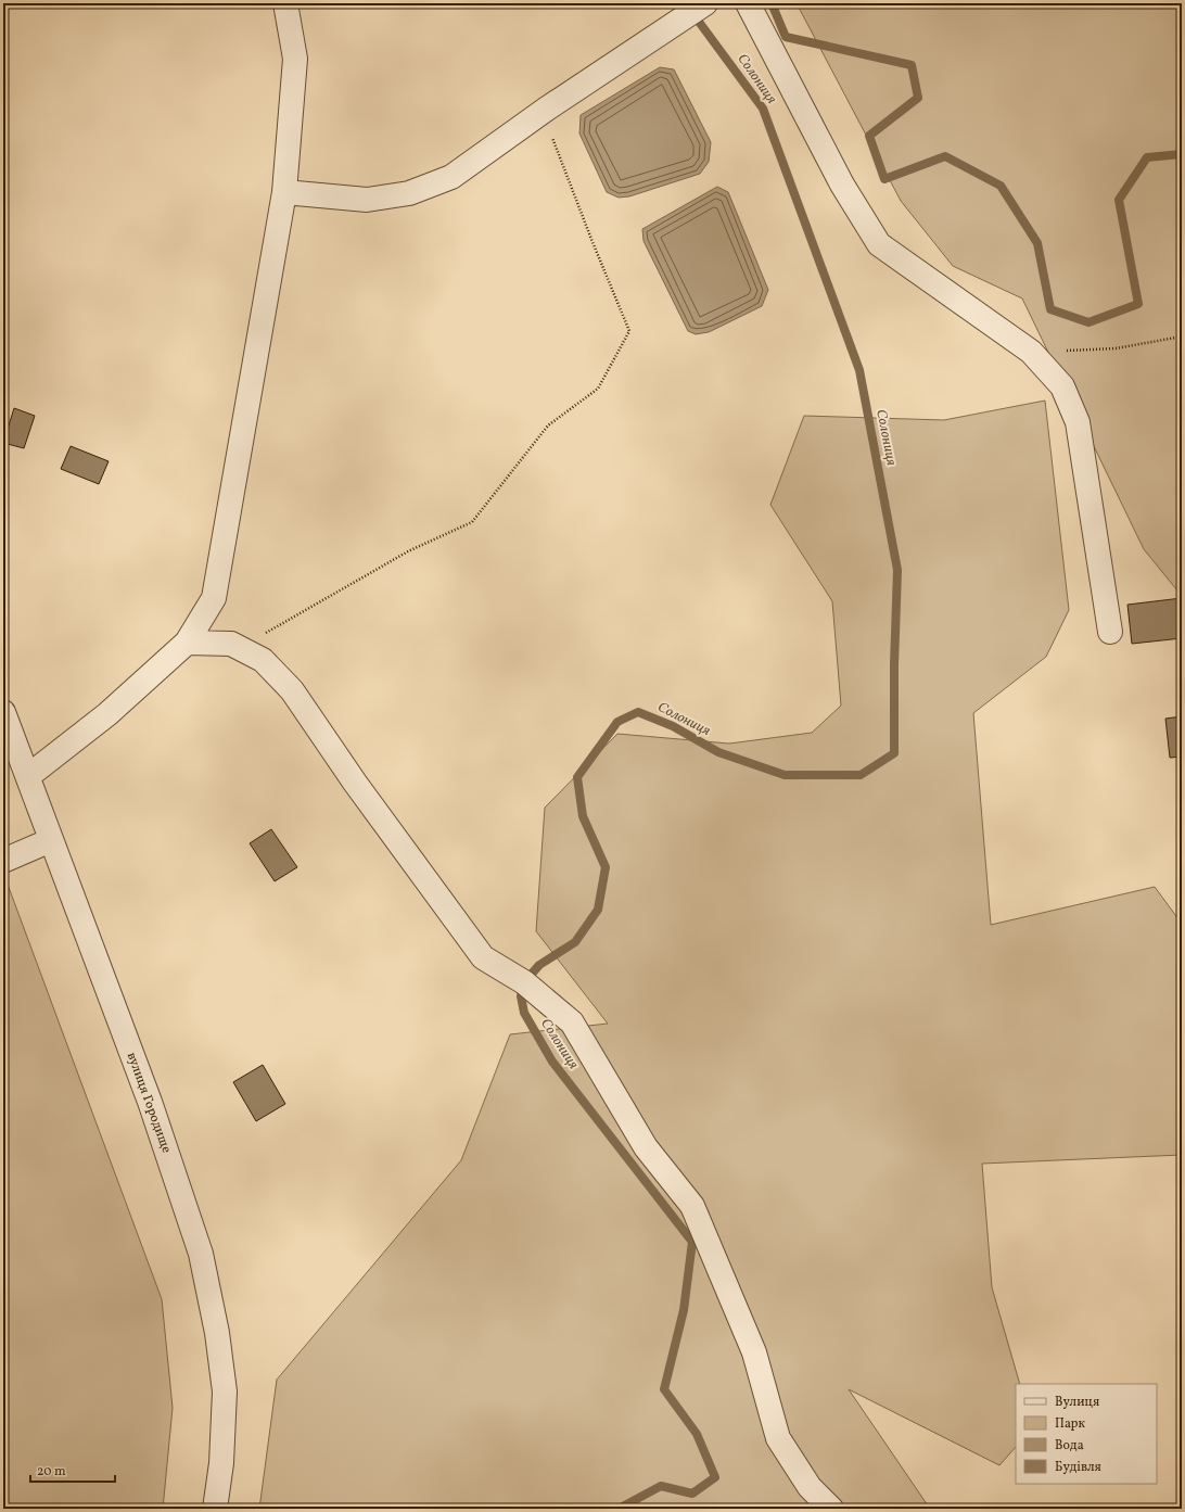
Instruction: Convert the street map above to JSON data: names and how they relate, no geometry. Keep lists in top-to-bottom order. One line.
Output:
{"streets":{"street":["вулиця Городище"]},"water":["Солониця"],"legend":["Вулиця","Парк","Вода","Будівля"],"scale_bar":"20 m"}
